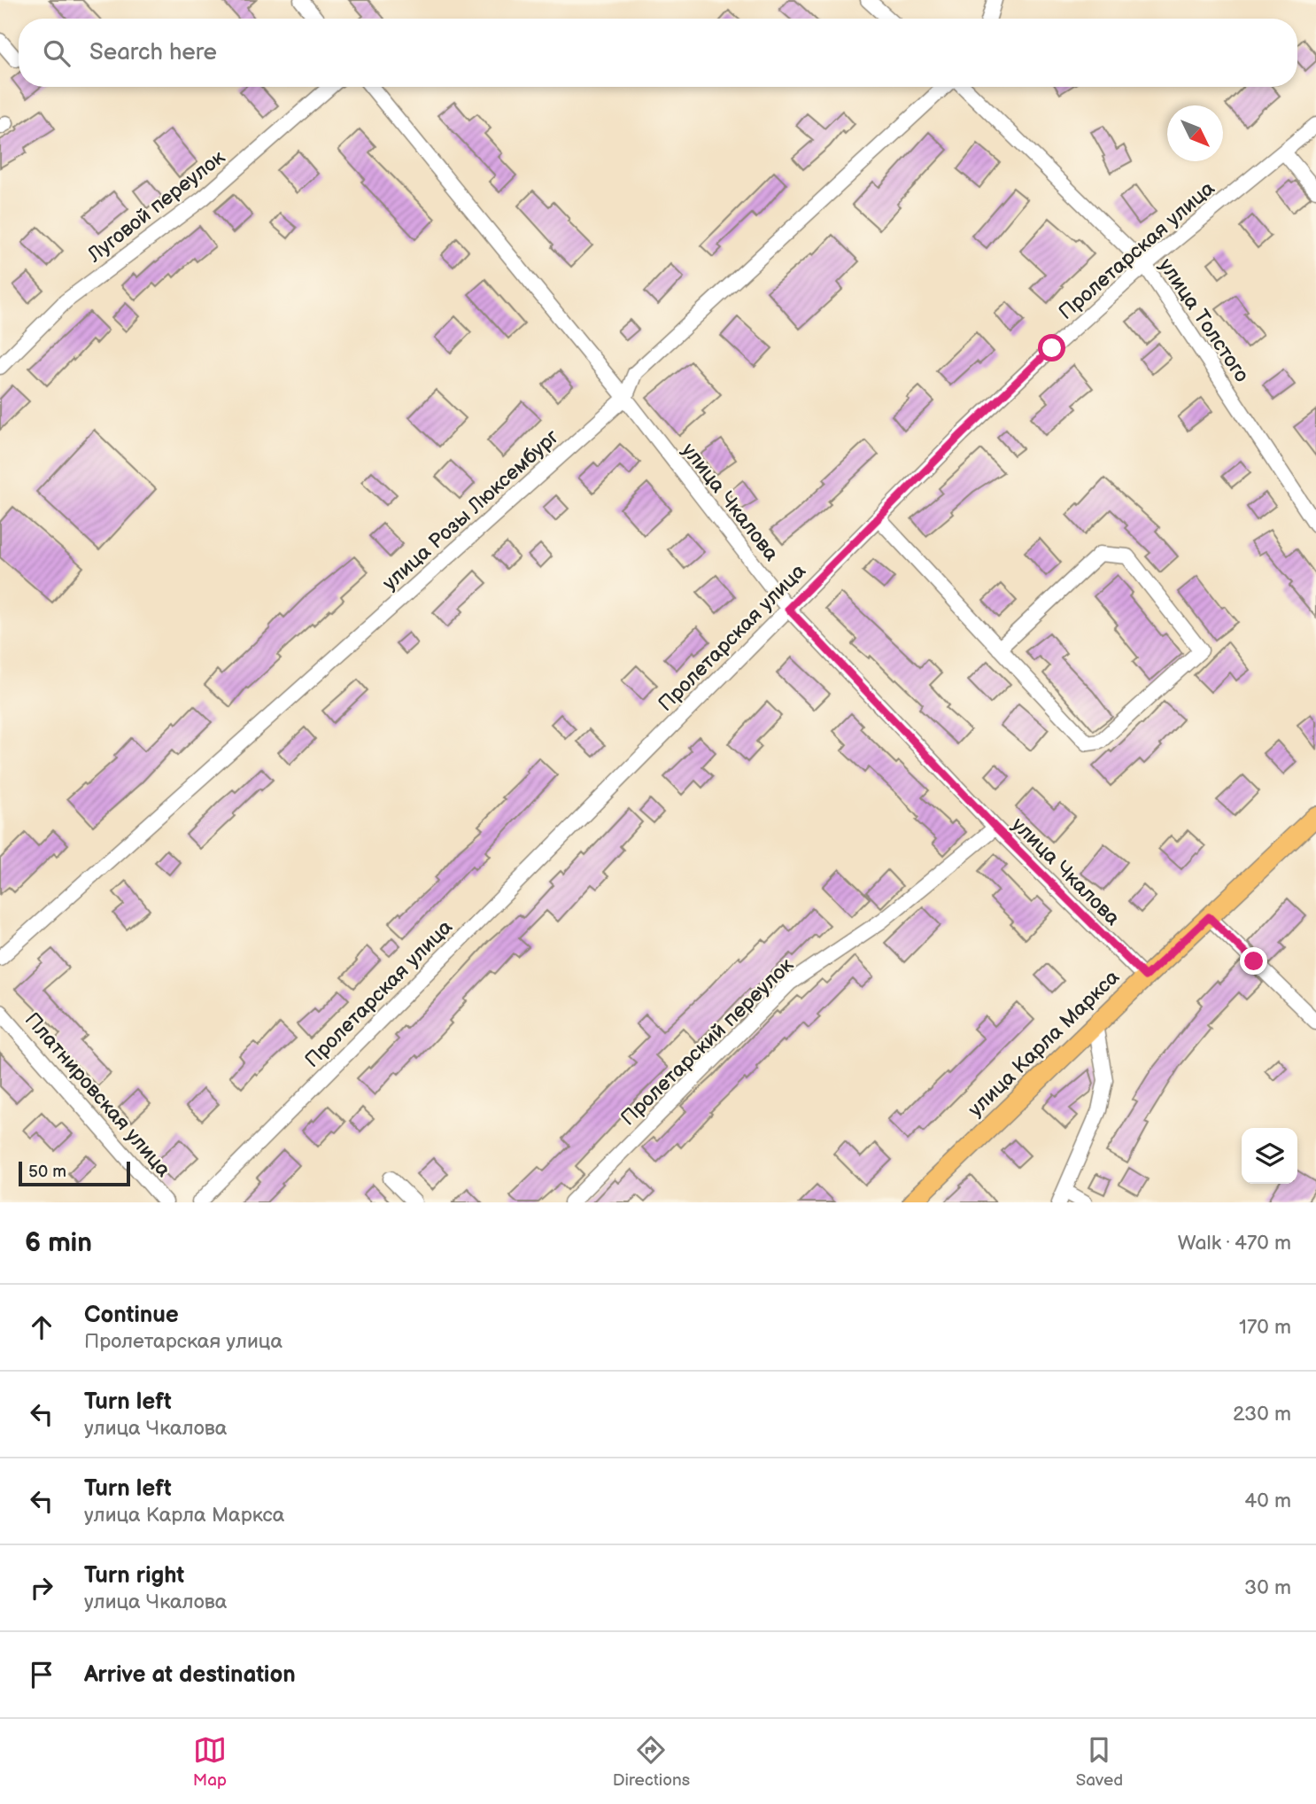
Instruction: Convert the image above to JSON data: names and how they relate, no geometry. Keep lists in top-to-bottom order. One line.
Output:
{"streets":{"main road":["улица Карла Маркса"],"street":["Луговой переулок","Пролетарская улица","улица Толстого","улица Чкалова","улица Розы Люксембург","Пролетарский переулок","Платнировская улица"]},"crossings":[["Пролетарская улица","улица Толстого"],["Пролетарская улица","улица Чкалова"],["улица Чкалова","улица Розы Люксембург"],["улица Чкалова","Пролетарский переулок"],["улица Чкалова","улица Карла Маркса"]],"scale_bar":"50 m","north":"bottom right","page":{"search":"Search here","scale":"50 m","heading":["6 min","Walk · 470 m"],"list":[["Continue","Пролетарская улица","170 m"],["Turn left","улица Чкалова","230 m"],["Turn left","улица Карла Маркса","40 m"],["Turn right","улица Чкалова","30 m"],"Arrive at destination"],"nav":["Map","Directions","Saved"]}}
